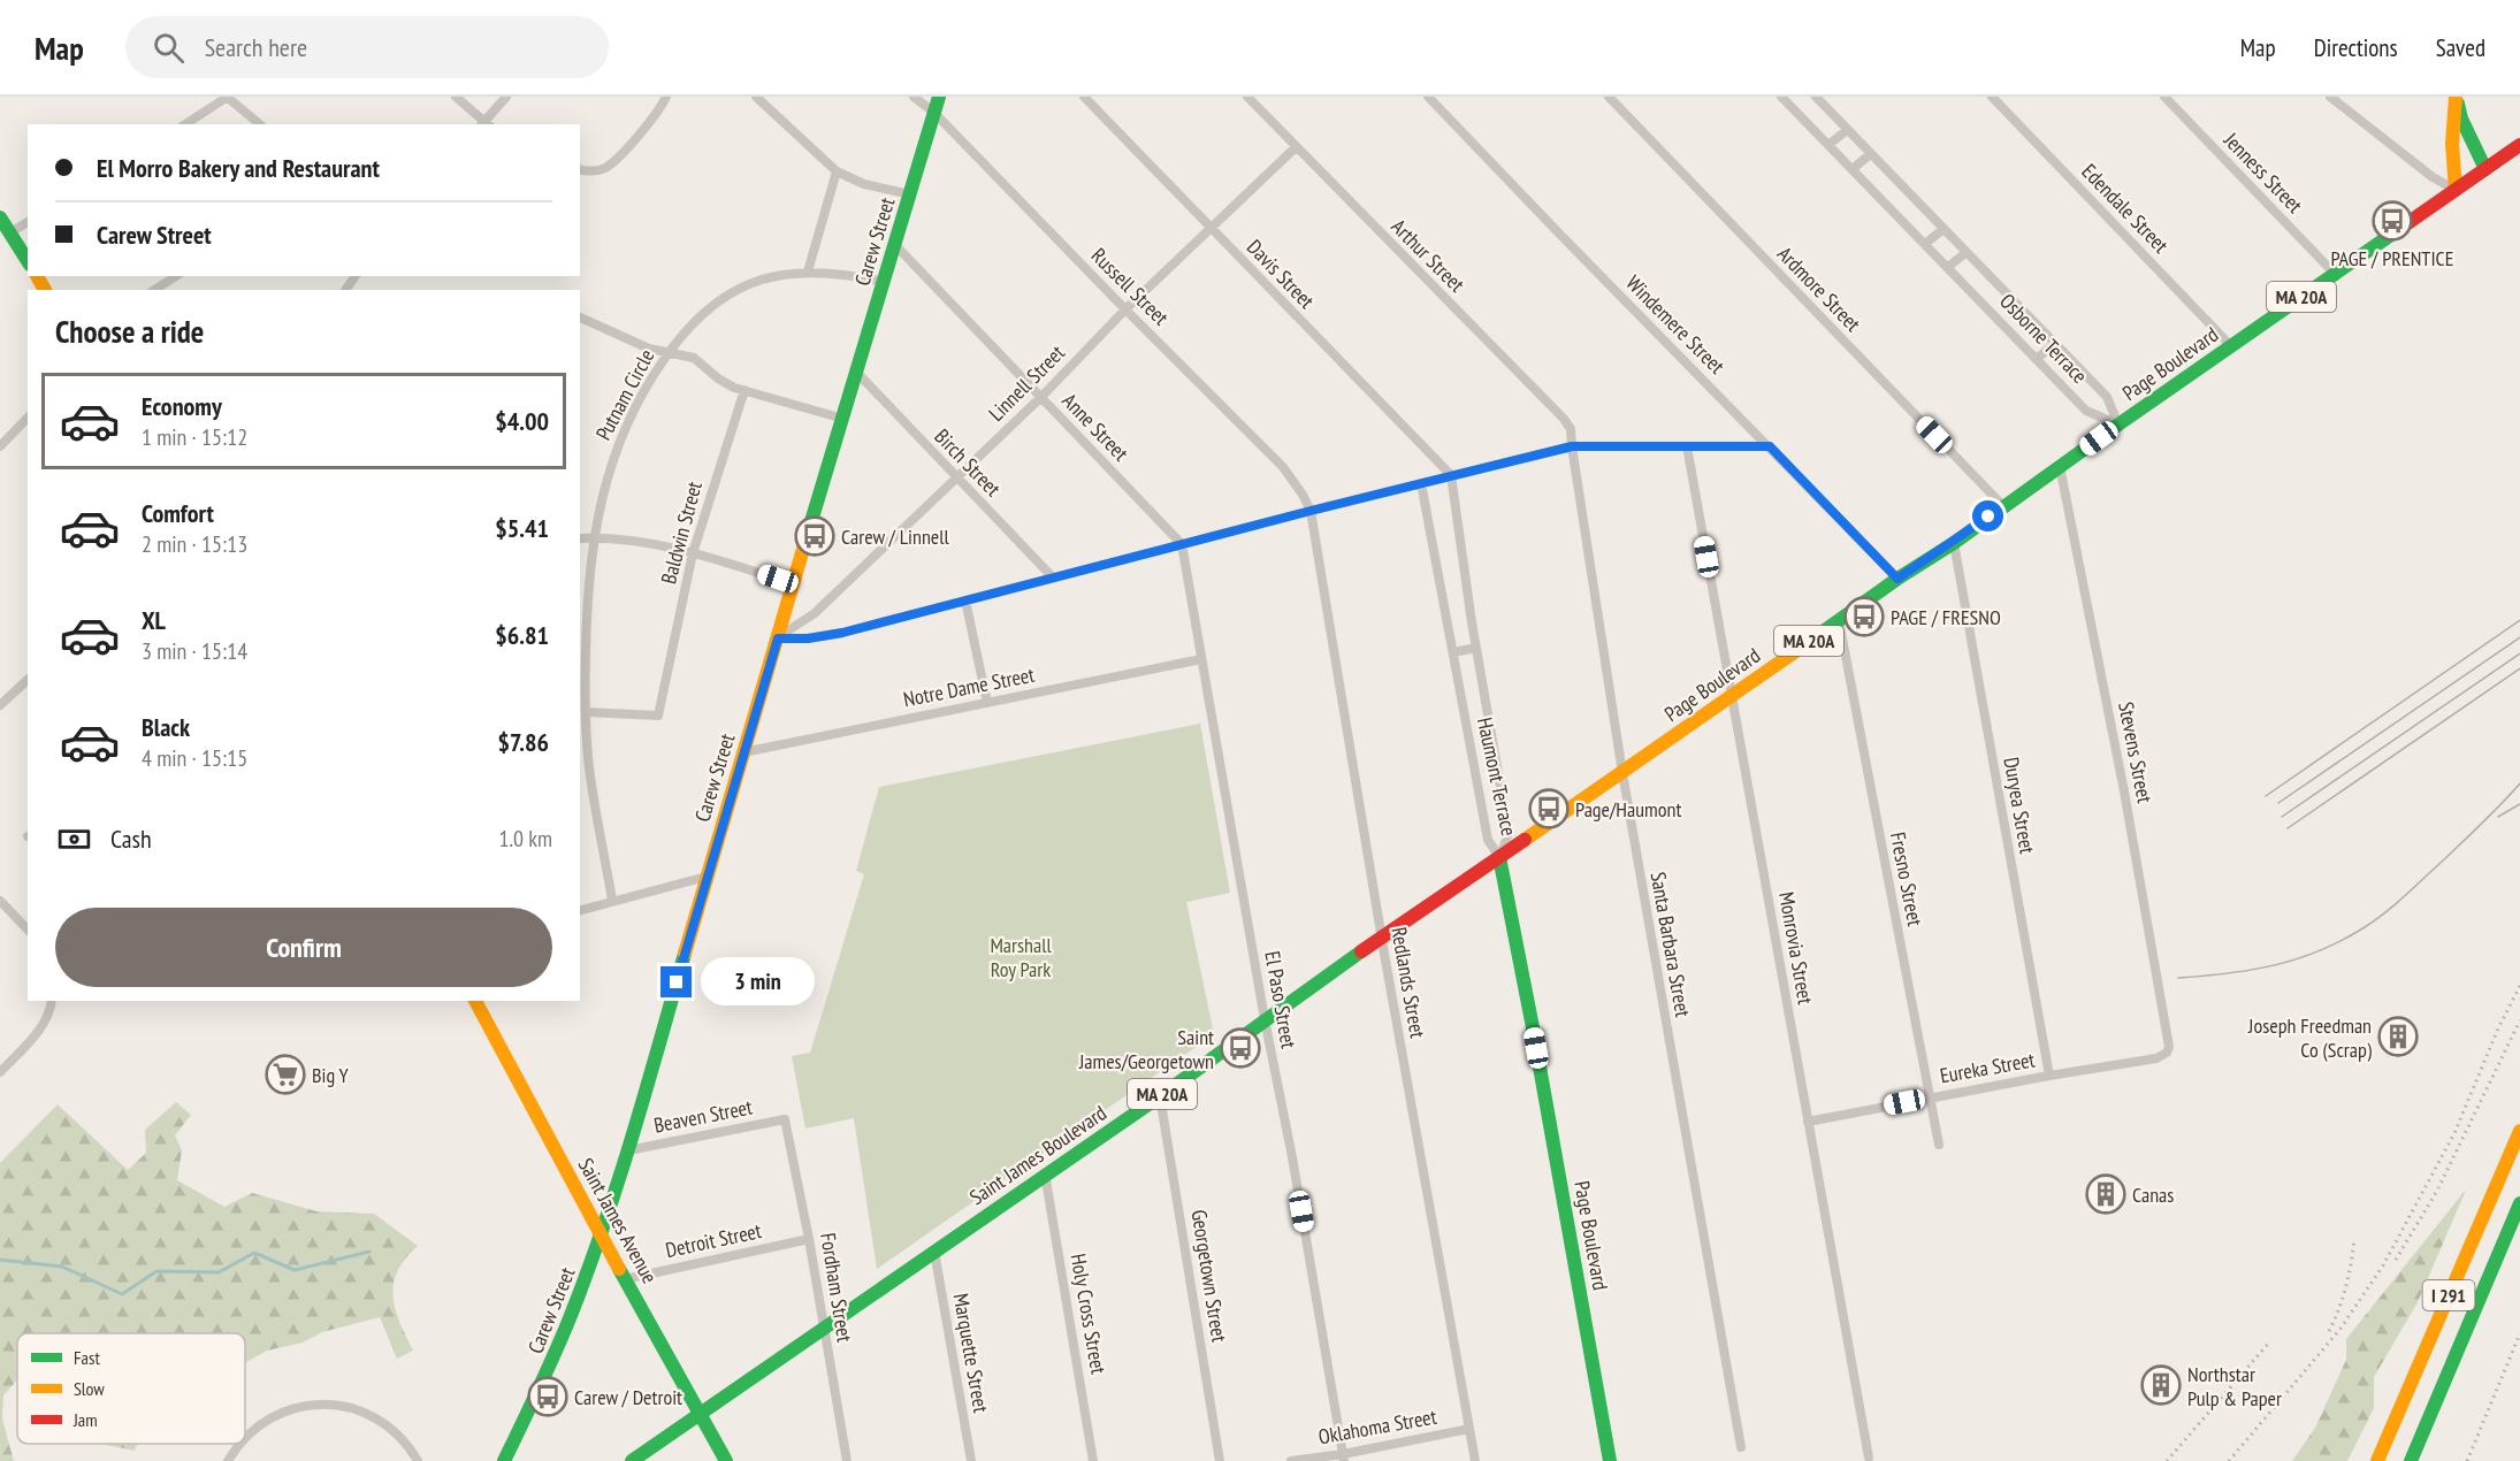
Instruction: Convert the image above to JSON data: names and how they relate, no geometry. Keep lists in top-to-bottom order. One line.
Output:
{"streets":{"main road":["Carew Street","MA 20A","Page Boulevard","Saint James Boulevard","Saint James Avenue","I 291"],"street":["Jenness Street","Edendale Street","Arthur Street","Davis Street","Russell Street","Ardmore Street","Windemere Street","Osborne Terrace","Linnell Street","Putnam Circle","Anne Street","Birch Street","Baldwin Street","Notre Dame Street","Stevens Street","Haumont Terrace","Duryea Street","Fresno Street","Santa Barbara Street","Monrovia Street","Redlands Street","El Paso Street","Eureka Street","Beaven Street","Detroit Street","Georgetown Street","Fordham Street","Holy Cross Street","Marquette Street","Oklahoma Street"]},"crossings":[["Jenness Street","Page Boulevard"],["Edendale Street","Page Boulevard"],["Carew Street","Russell Street"],["Carew Street","Linnell Street"],["Carew Street","Putnam Circle"],["Carew Street","Anne Street"],["Carew Street","Birch Street"],["Carew Street","Notre Dame Street"],["Carew Street","Beaven Street"],["Carew Street","Saint James Avenue"],["Arthur Street","Linnell Street"],["Arthur Street","Santa Barbara Street"],["Davis Street","Linnell Street"],["Davis Street","Haumont Terrace"],["Russell Street","Linnell Street"],["Russell Street","Redlands Street"],["Ardmore Street","Page Boulevard"],["Windemere Street","Page Boulevard"],["Osborne Terrace","Page Boulevard"],["Page Boulevard","Stevens Street"],["Page Boulevard","Haumont Terrace"],["Page Boulevard","Duryea Street"],["Page Boulevard","Fresno Street"],["Page Boulevard","Santa Barbara Street"],["Page Boulevard","Monrovia Street"],["Page Boulevard","Saint James Boulevard"],["Linnell Street","Anne Street"],["Linnell Street","Birch Street"],["Putnam Circle","Baldwin Street"],["Anne Street","El Paso Street"],["Notre Dame Street","El Paso Street"],["Stevens Street","Eureka Street"],["Haumont Terrace","Saint James Boulevard"],["Duryea Street","Eureka Street"],["Fresno Street","Eureka Street"],["Monrovia Street","Eureka Street"],["Redlands Street","Saint James Boulevard"],["Redlands Street","Oklahoma Street"],["El Paso Street","Saint James Boulevard"],["El Paso Street","Oklahoma Street"],["Beaven Street","Fordham Street"],["Saint James Boulevard","Saint James Avenue"],["Saint James Boulevard","Georgetown Street"],["Saint James Boulevard","Fordham Street"],["Saint James Boulevard","Holy Cross Street"],["Saint James Boulevard","Marquette Street"],["Saint James Avenue","Detroit Street"],["Detroit Street","Fordham Street"]],"parks":["Marshall Roy Park"],"places":{"bus stop":["PAGE / PRENTICE","Carew / Linnell","PAGE / FRESNO","Page/Haumont","Saint James/Georgetown","Carew / Detroit"],"building":["Joseph Freedman Co (Scrap)","Canas","Northstar Pulp & Paper"],"supermarket":["Big Y"]},"legend":["Fast","Slow","Jam"],"page":{"header":"Map","search":"Search here","nav":["Map","Directions","Saved"],"banner":["El Morro Bakery and Restaurant","Carew Street"],"heading":"Choose a ride","list":[{"name":"Economy","note":"1 min · 15:12","value":"$4.00"},{"name":"Comfort","note":"2 min · 15:13","value":"$5.41"},{"name":"XL","note":"3 min · 15:14","value":"$6.81"},{"name":"Black","note":"4 min · 15:15","value":"$7.86"}],"pay":["Cash","1.0 km"],"buttons":"Confirm","bubble":"3 min"}}
